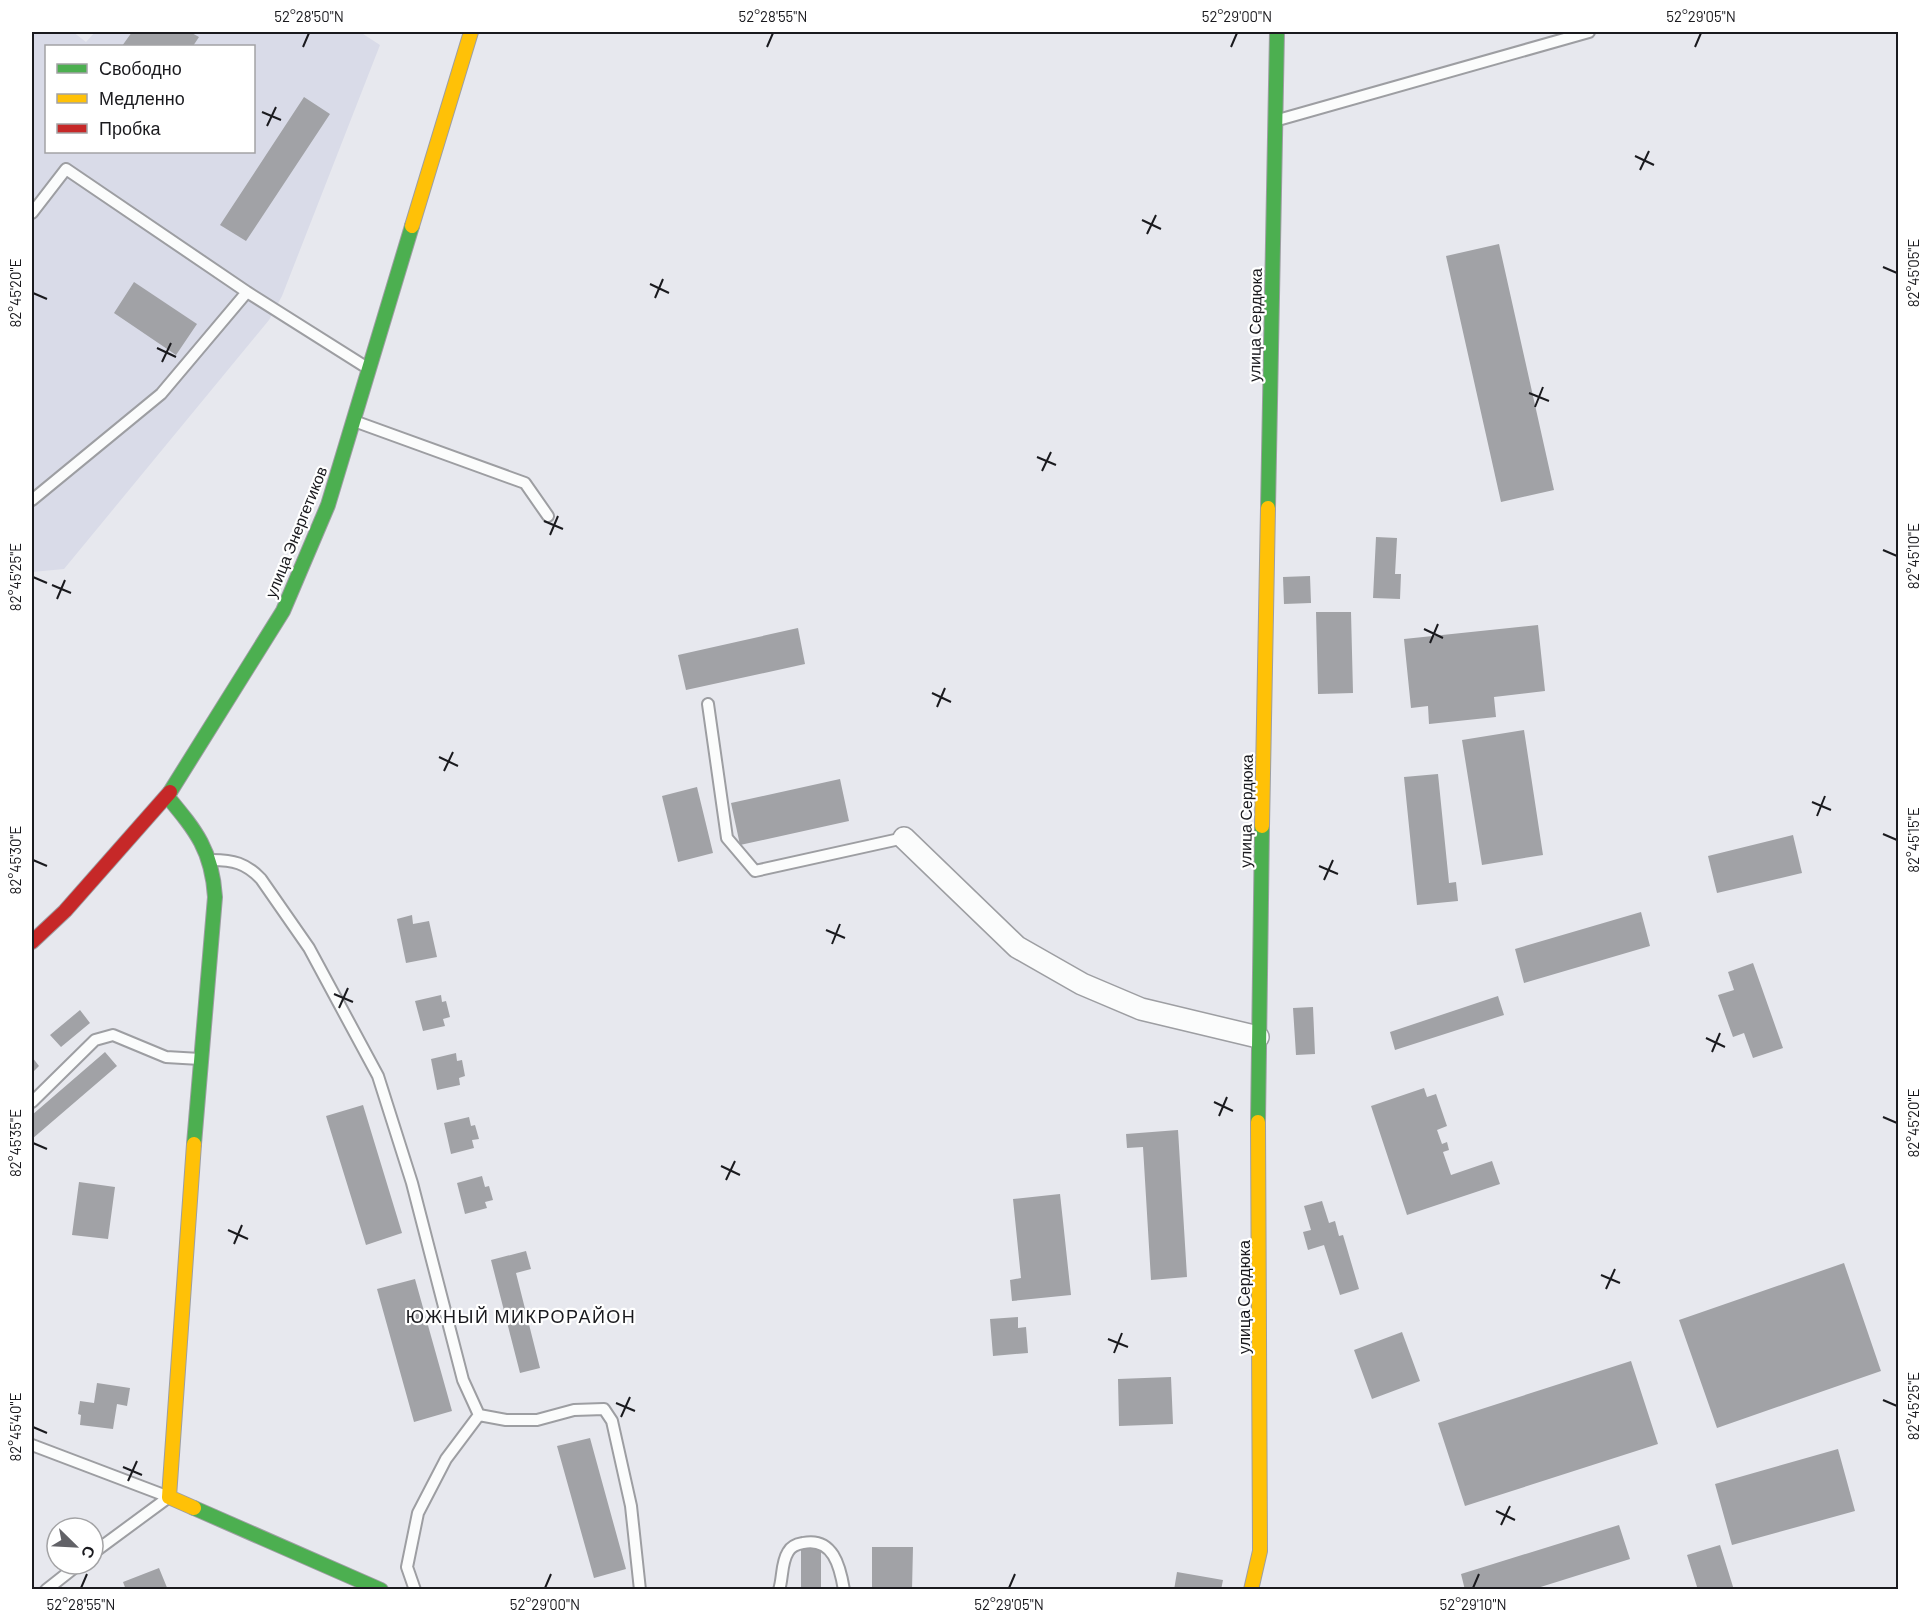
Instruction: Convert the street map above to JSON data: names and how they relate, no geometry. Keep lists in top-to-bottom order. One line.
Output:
{"streets":{"street":["улица Сердюка","улица Энергетиков"]},"districts":["ЮЖНЫЙ МИКРОРАЙОН"],"legend":["Свободно","Медленно","Пробка"],"north":"bottom right","coordinates":["52°28'50\"N","52°28'55\"N","52°29'00\"N","52°29'05\"N","82°45'05\"E","82°45'20\"E","82°45'10\"E","82°45'25\"E","82°45'15\"E","82°45'30\"E","82°45'35\"E","82°45'40\"E","52°29'10\"N"]}
